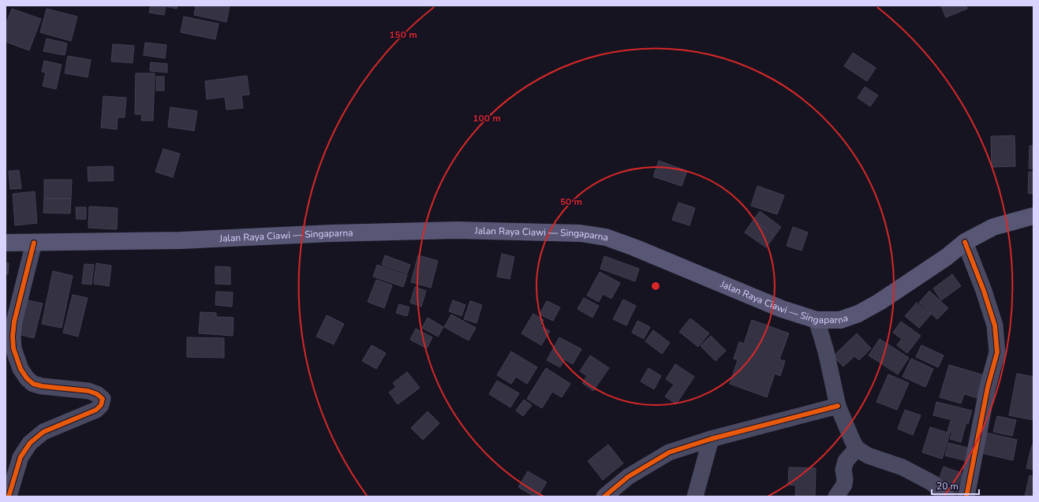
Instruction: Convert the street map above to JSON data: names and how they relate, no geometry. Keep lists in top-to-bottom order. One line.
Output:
{"streets":{"main road":["Jalan Raya Ciawi — Singaparna"]},"scale_bar":"20 m","rings":["150 m","100 m","50 m"]}
